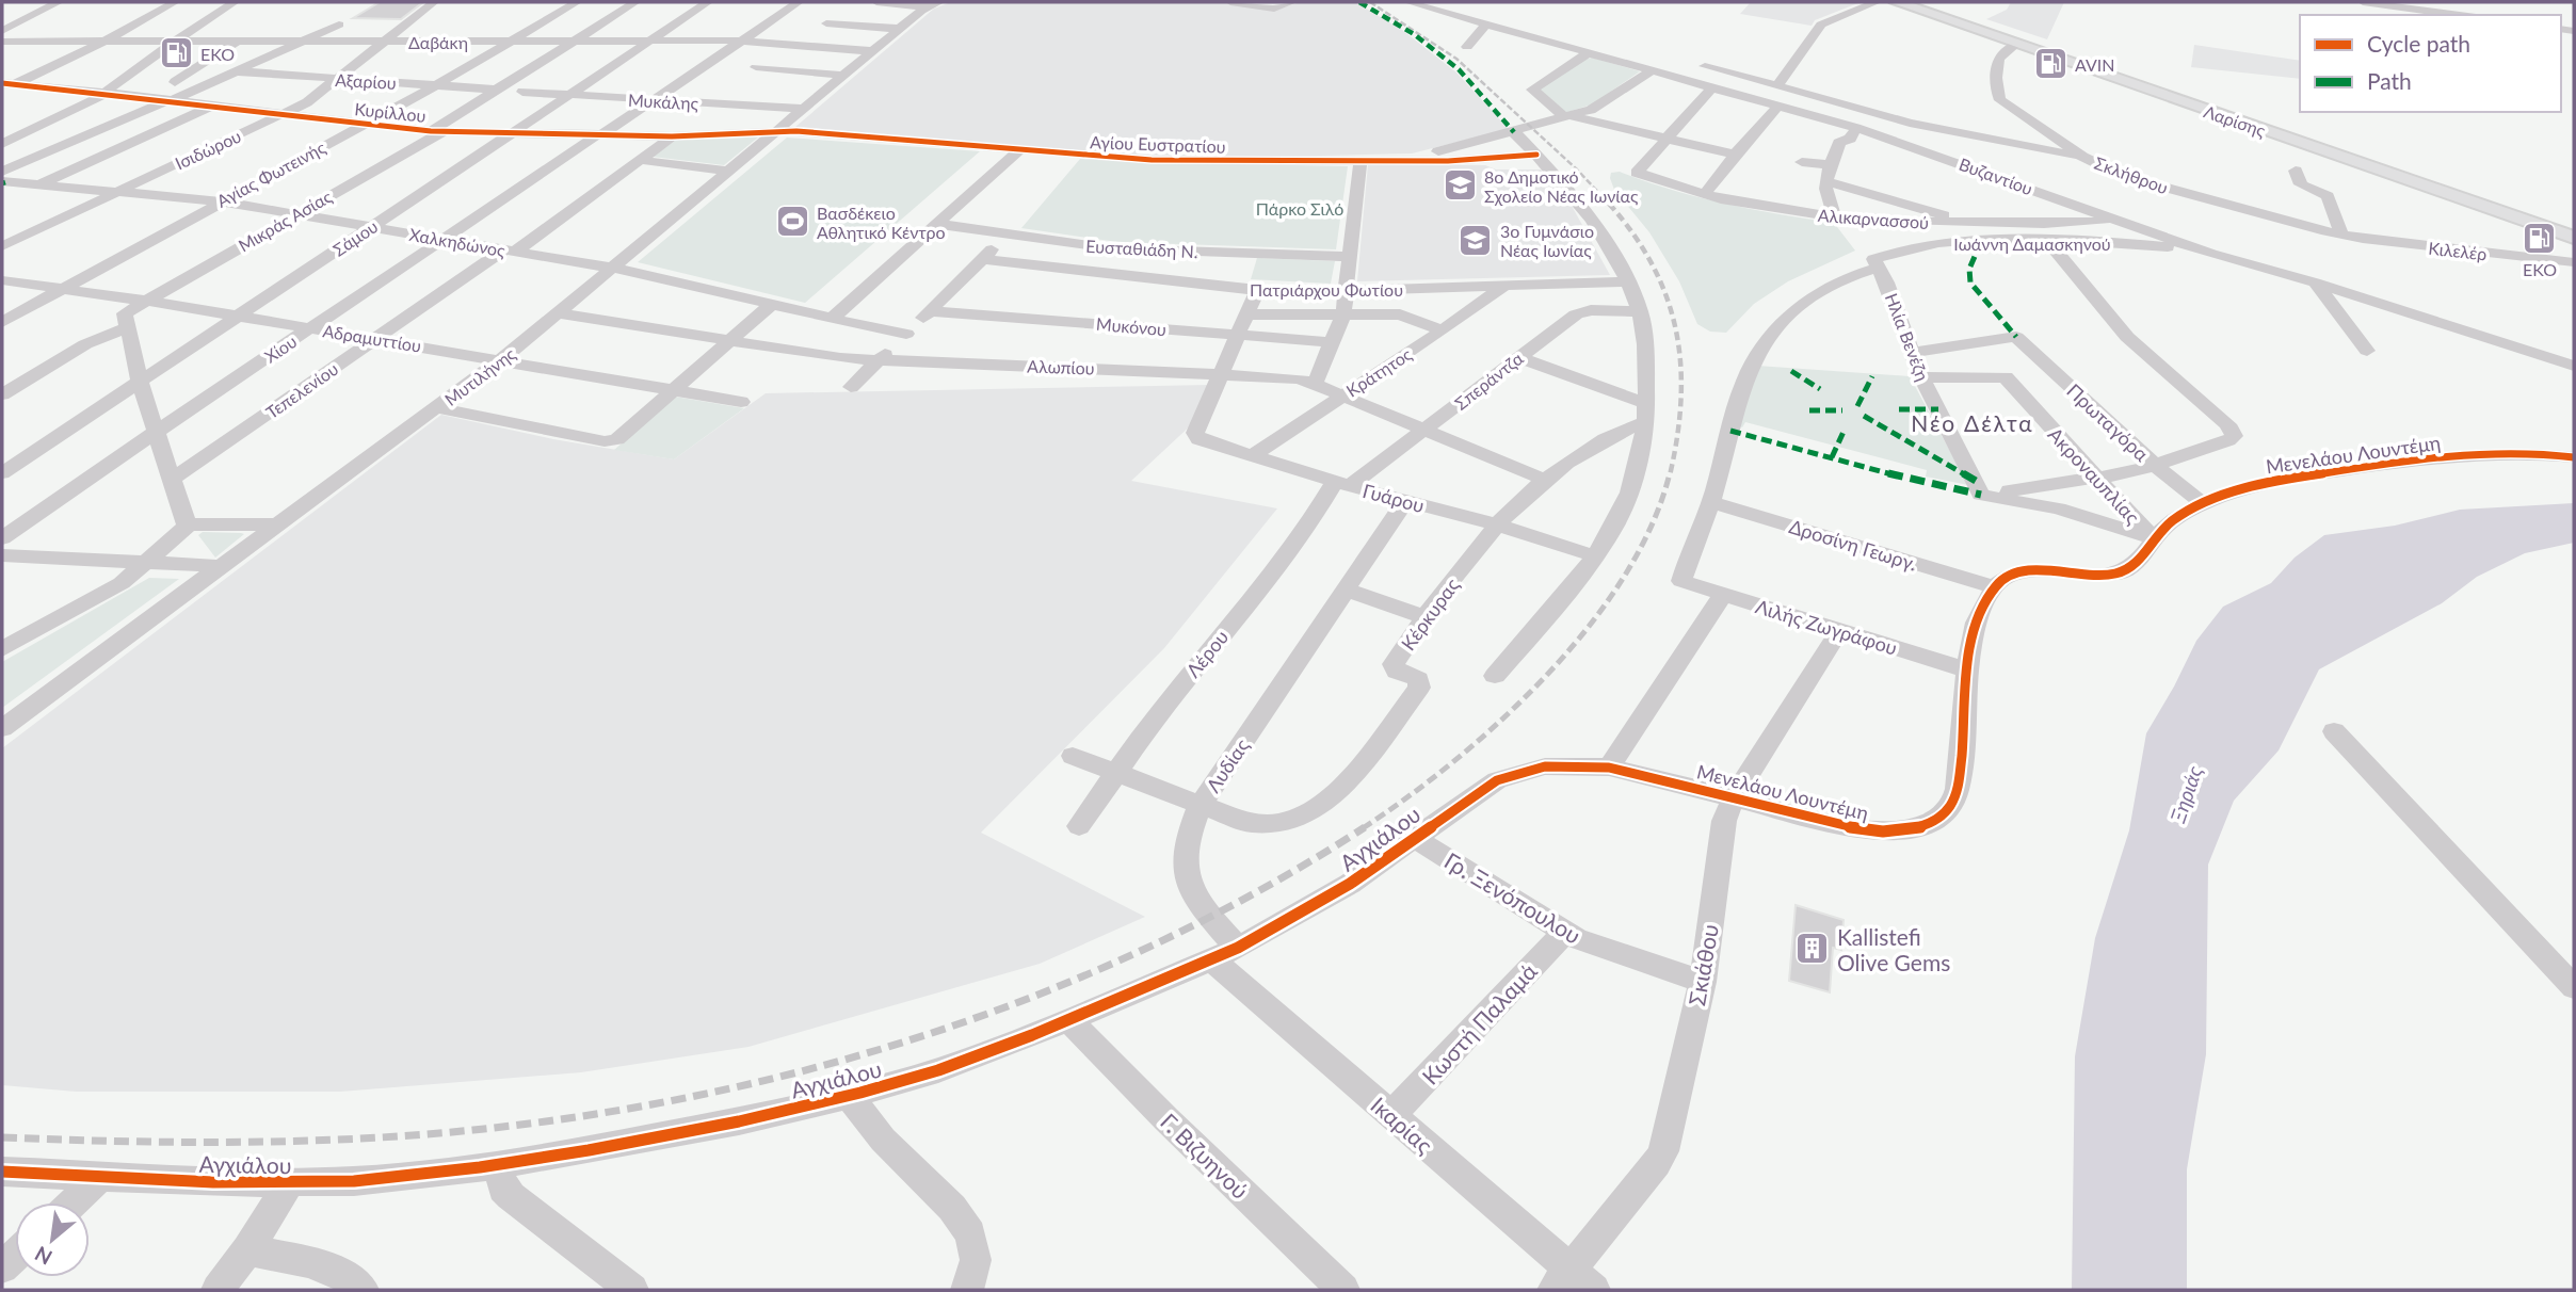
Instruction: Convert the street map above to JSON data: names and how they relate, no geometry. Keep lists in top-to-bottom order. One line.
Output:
{"streets":{"main road":["Λαρίσης"],"street":["Δαβάκη","Αξαρίου","Μυκάλης","Κυρίλλου","Αγίου Ευστρατίου","Ισιδώρου","Αγίας Φωτεινής","Σκλήθρου","Βυζαντίου","Αλικαρνασσού","Μικράς Ασίας","Σάμου","Χαλκηδώνος","Ιωάννη Δαμασκηνού","Ευσταθιάδη Ν.","Κιλελέρ","Πατριάρχου Φωτίου","Μυκόνου","Ηλία Βενέζη","Αδραμυττίου","Χίου","Αλωπίου","Κράτητος","Μυτιλήνης","Σπεράντζα","Τεπελενίου","Πρωταγόρα","Μενελάου Λουντέμη","Ακροναυπλίας","Γυάρου","Δροσίνη Γεωργ.","Κέρκυρας","Λιλής Ζωγράφου","Λέρου","Λυδίας","Αγχιάλου","Γρ. Ξενόπουλου","Σκιάθου","Κωστή Παλαμά","Ικαρίας","Γ. Βιζυηνού"]},"crossings":[["Δαβάκη","Ισιδώρου"],["Δαβάκη","Αγίας Φωτεινής"],["Δαβάκη","Μικράς Ασίας"],["Δαβάκη","Σάμου"],["Δαβάκη","Χίου"],["Δαβάκη","Μυτιλήνης"],["Αξαρίου","Ισιδώρου"],["Αξαρίου","Αγίας Φωτεινής"],["Αξαρίου","Μικράς Ασίας"],["Μυκάλης","Σάμου"],["Μυκάλης","Χίου"],["Μυκάλης","Μυτιλήνης"],["Κυρίλλου","Αγίου Ευστρατίου"],["Κυρίλλου","Ισιδώρου"],["Κυρίλλου","Αγίας Φωτεινής"],["Κυρίλλου","Μικράς Ασίας"],["Κυρίλλου","Σάμου"],["Κυρίλλου","Χίου"],["Κυρίλλου","Μυτιλήνης"],["Κυρίλλου","Τεπελενίου"],["Λαρίσης","Σκλήθρου"],["Αγίου Ευστρατίου","Βυζαντίου"],["Αγίου Ευστρατίου","Μυτιλήνης"],["Ισιδώρου","Χαλκηδώνος"],["Αγίας Φωτεινής","Χαλκηδώνος"],["Αγίας Φωτεινής","Αδραμυττίου"],["Σκλήθρου","Κιλελέρ"],["Βυζαντίου","Αλικαρνασσού"],["Βυζαντίου","Ιωάννη Δαμασκηνού"],["Μικράς Ασίας","Χαλκηδώνος"],["Μικράς Ασίας","Αδραμυττίου"],["Σάμου","Χαλκηδώνος"],["Σάμου","Αδραμυττίου"],["Χαλκηδώνος","Χίου"],["Χαλκηδώνος","Μυτιλήνης"],["Χαλκηδώνος","Τεπελενίου"],["Ιωάννη Δαμασκηνού","Ηλία Βενέζη"],["Ιωάννη Δαμασκηνού","Δροσίνη Γεωργ."],["Ιωάννη Δαμασκηνού","Λιλής Ζωγράφου"],["Πατριάρχου Φωτίου","Κράτητος"],["Ηλία Βενέζη","Πρωταγόρα"],["Ηλία Βενέζη","Ακροναυπλίας"],["Αδραμυττίου","Χίου"],["Αδραμυττίου","Μυτιλήνης"],["Αδραμυττίου","Τεπελενίου"],["Αλωπίου","Κράτητος"],["Αλωπίου","Μυτιλήνης"],["Αλωπίου","Σπεράντζα"],["Αλωπίου","Γυάρου"],["Αλωπίου","Κέρκυρας"],["Κράτητος","Γυάρου"],["Σπεράντζα","Γυάρου"],["Σπεράντζα","Λέρου"],["Πρωταγόρα","Μενελάου Λουντέμη"],["Μενελάου Λουντέμη","Ακροναυπλίας"],["Μενελάου Λουντέμη","Δροσίνη Γεωργ."],["Μενελάου Λουντέμη","Λιλής Ζωγράφου"],["Μενελάου Λουντέμη","Αγχιάλου"],["Μενελάου Λουντέμη","Σκιάθου"],["Γυάρου","Κέρκυρας"],["Γυάρου","Λέρου"],["Γυάρου","Λυδίας"],["Κέρκυρας","Λυδίας"],["Λιλής Ζωγράφου","Σκιάθου"],["Λυδίας","Αγχιάλου"],["Λυδίας","Ικαρίας"],["Αγχιάλου","Γρ. Ξενόπουλου"],["Αγχιάλου","Ικαρίας"],["Αγχιάλου","Γ. Βιζυηνού"],["Γρ. Ξενόπουλου","Σκιάθου"],["Γρ. Ξενόπουλου","Κωστή Παλαμά"],["Σκιάθου","Ικαρίας"],["Κωστή Παλαμά","Ικαρίας"]],"districts":["Νέο Δέλτα"],"water":["Ξηριάς"],"parks":["Πάρκο Σιλό"],"places":{"fuel station":["ΕΚΟ","AVIN","EKO"],"school or university":["8ο Δημοτικό Σχολείο Νέας Ιωνίας","3ο Γυμνάσιο Νέας Ιωνίας"],"sports":["Βασδέκειο Αθλητικό Κέντρο"],"building":["Kallistefi Olive Gems"]},"legend":["Cycle path","Path"],"north":"bottom left"}
